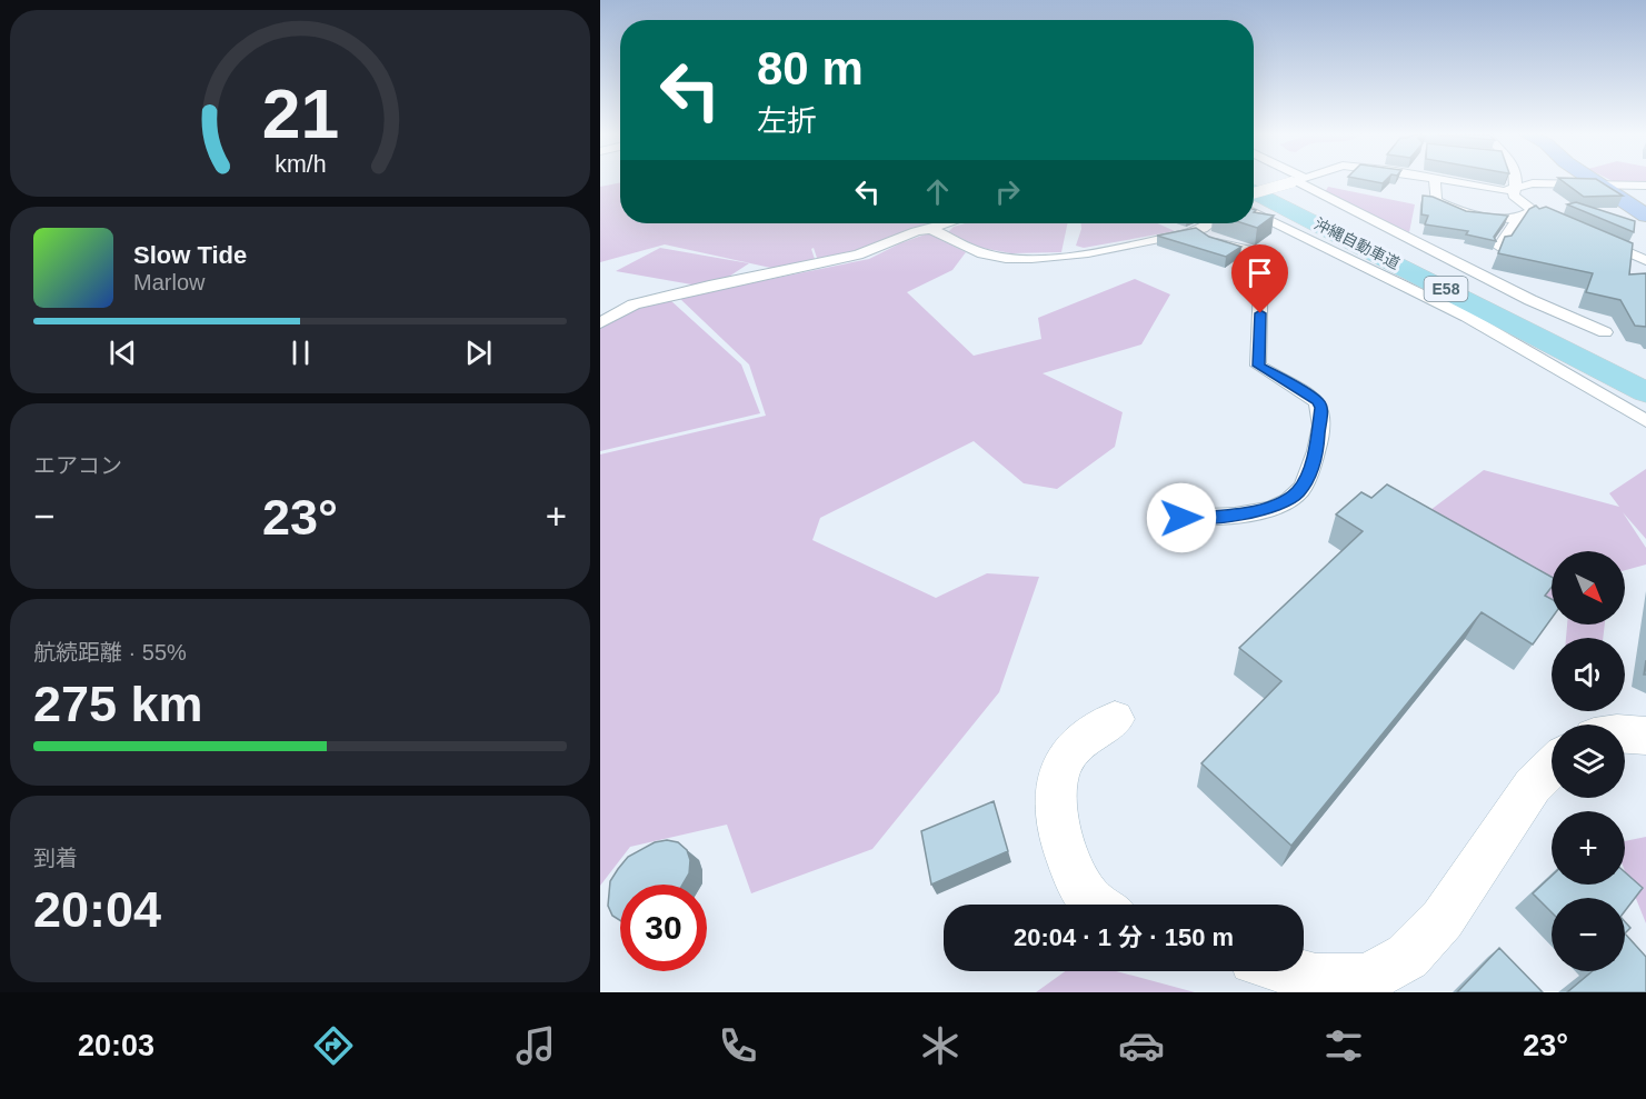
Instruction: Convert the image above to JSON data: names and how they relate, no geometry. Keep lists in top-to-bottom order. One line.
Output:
{"streets":{"highway":["沖縄自動車道","E58"]},"north":"bottom right","page":{"turn":["80 m","左折"],"song":["Slow Tide","Marlow"],"tile":["エアコン",["航続距離 · 55%","275 km"],["到着","20:04"]],"heat":["−","23°","+"],"map_buttons":["+","−"],"limit":"30","trip":"20:04 · 1 分 · 150 m","tabs":["20:03","23°"],"gauge":["21","km/h"]}}
